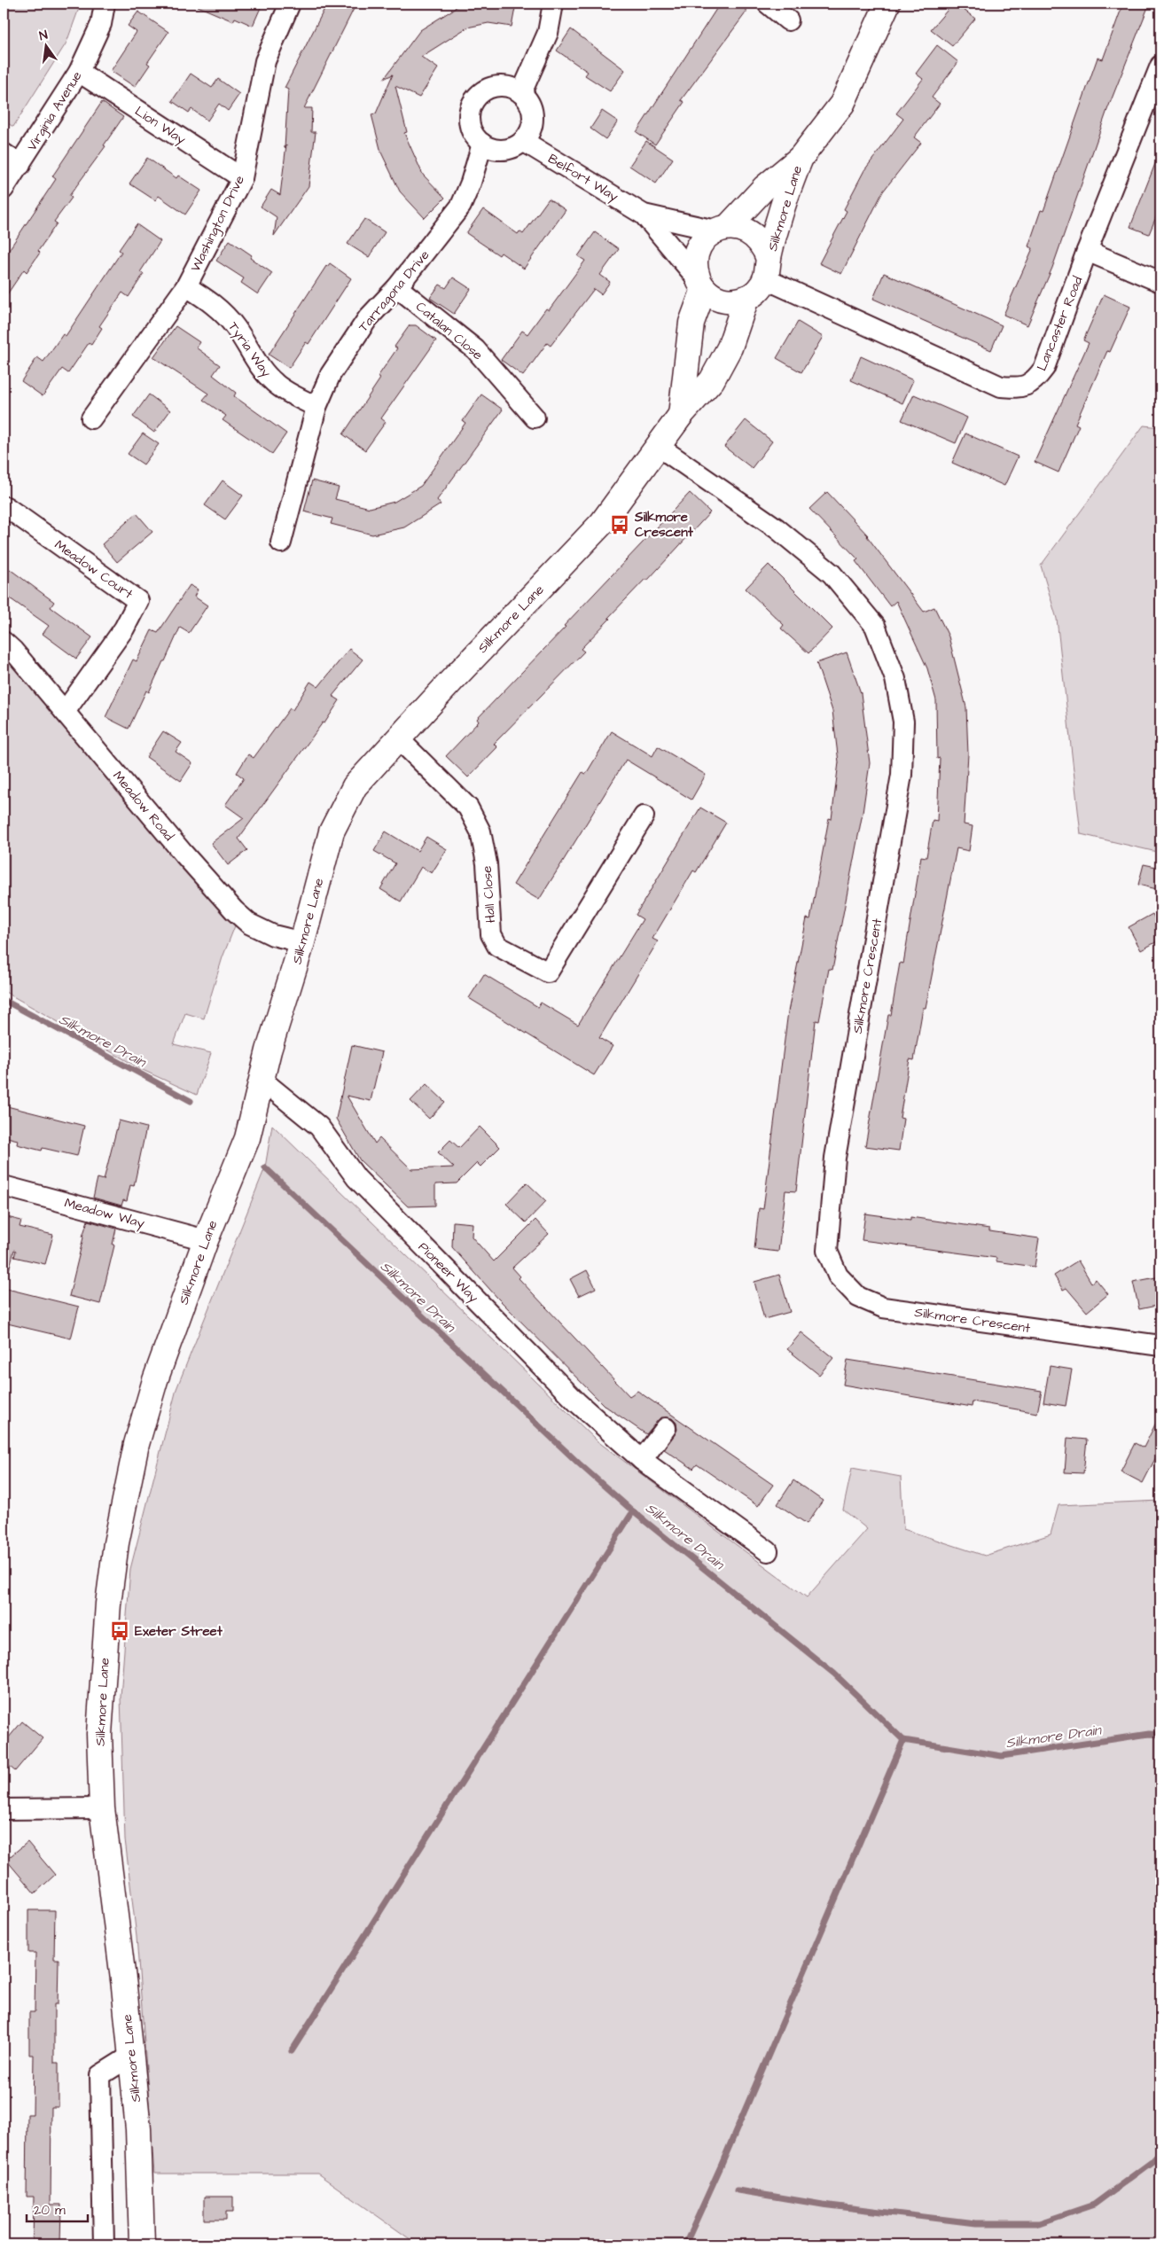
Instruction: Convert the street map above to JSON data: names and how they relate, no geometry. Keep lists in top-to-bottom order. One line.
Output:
{"streets":{"street":["Virginia Avenue","Lion Way","Belfort Way","Silkmore Lane","Washington Drive","Tarragona Drive","Lancaster Road","Catalan Close","Tyria Way","Meadow Court","Meadow Road","Hall Close","Silkmore Crescent","Meadow Way","Pioneer Way"]},"crossings":[["Virginia Avenue","Lion Way"],["Lion Way","Washington Drive"],["Belfort Way","Silkmore Lane"],["Belfort Way","Tarragona Drive"],["Belfort Way","Lancaster Road"],["Silkmore Lane","Lancaster Road"],["Silkmore Lane","Meadow Road"],["Silkmore Lane","Hall Close"],["Silkmore Lane","Silkmore Crescent"],["Silkmore Lane","Meadow Way"],["Silkmore Lane","Pioneer Way"],["Washington Drive","Tyria Way"],["Tarragona Drive","Catalan Close"],["Tarragona Drive","Tyria Way"],["Meadow Court","Meadow Road"]],"water":["Silkmore Drain"],"places":{"bus stop":["Silkmore Crescent","Exeter Street"]},"scale_bar":"20 m","north":"top"}
